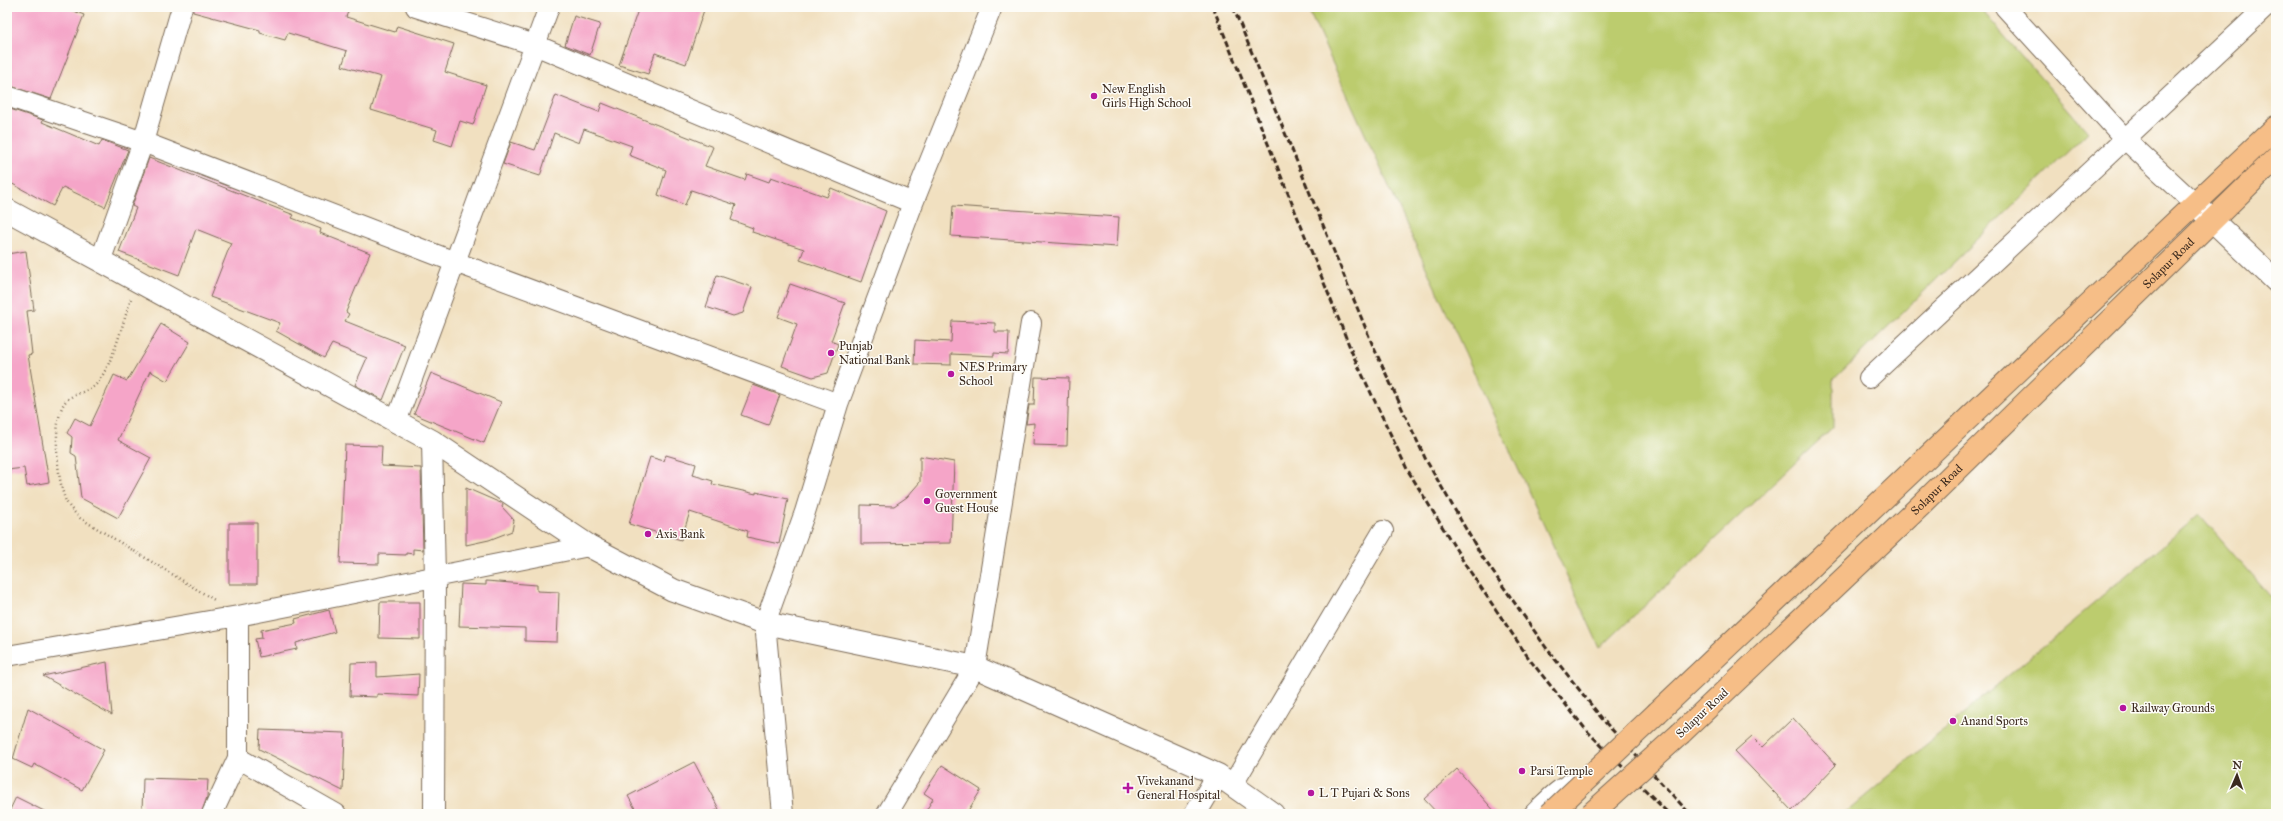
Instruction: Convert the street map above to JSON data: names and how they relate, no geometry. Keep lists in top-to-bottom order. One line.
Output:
{"streets":{"main road":["Solapur Road"]},"places":{"other":["New English Girls High School","Punjab National Bank","NES Primary School","Government Guest House","Axis Bank","Railway Grounds","Anand Sports","Parsi Temple","L T Pujari & Sons"],"health":["Vivekanand General Hospital"]},"north":"top"}
